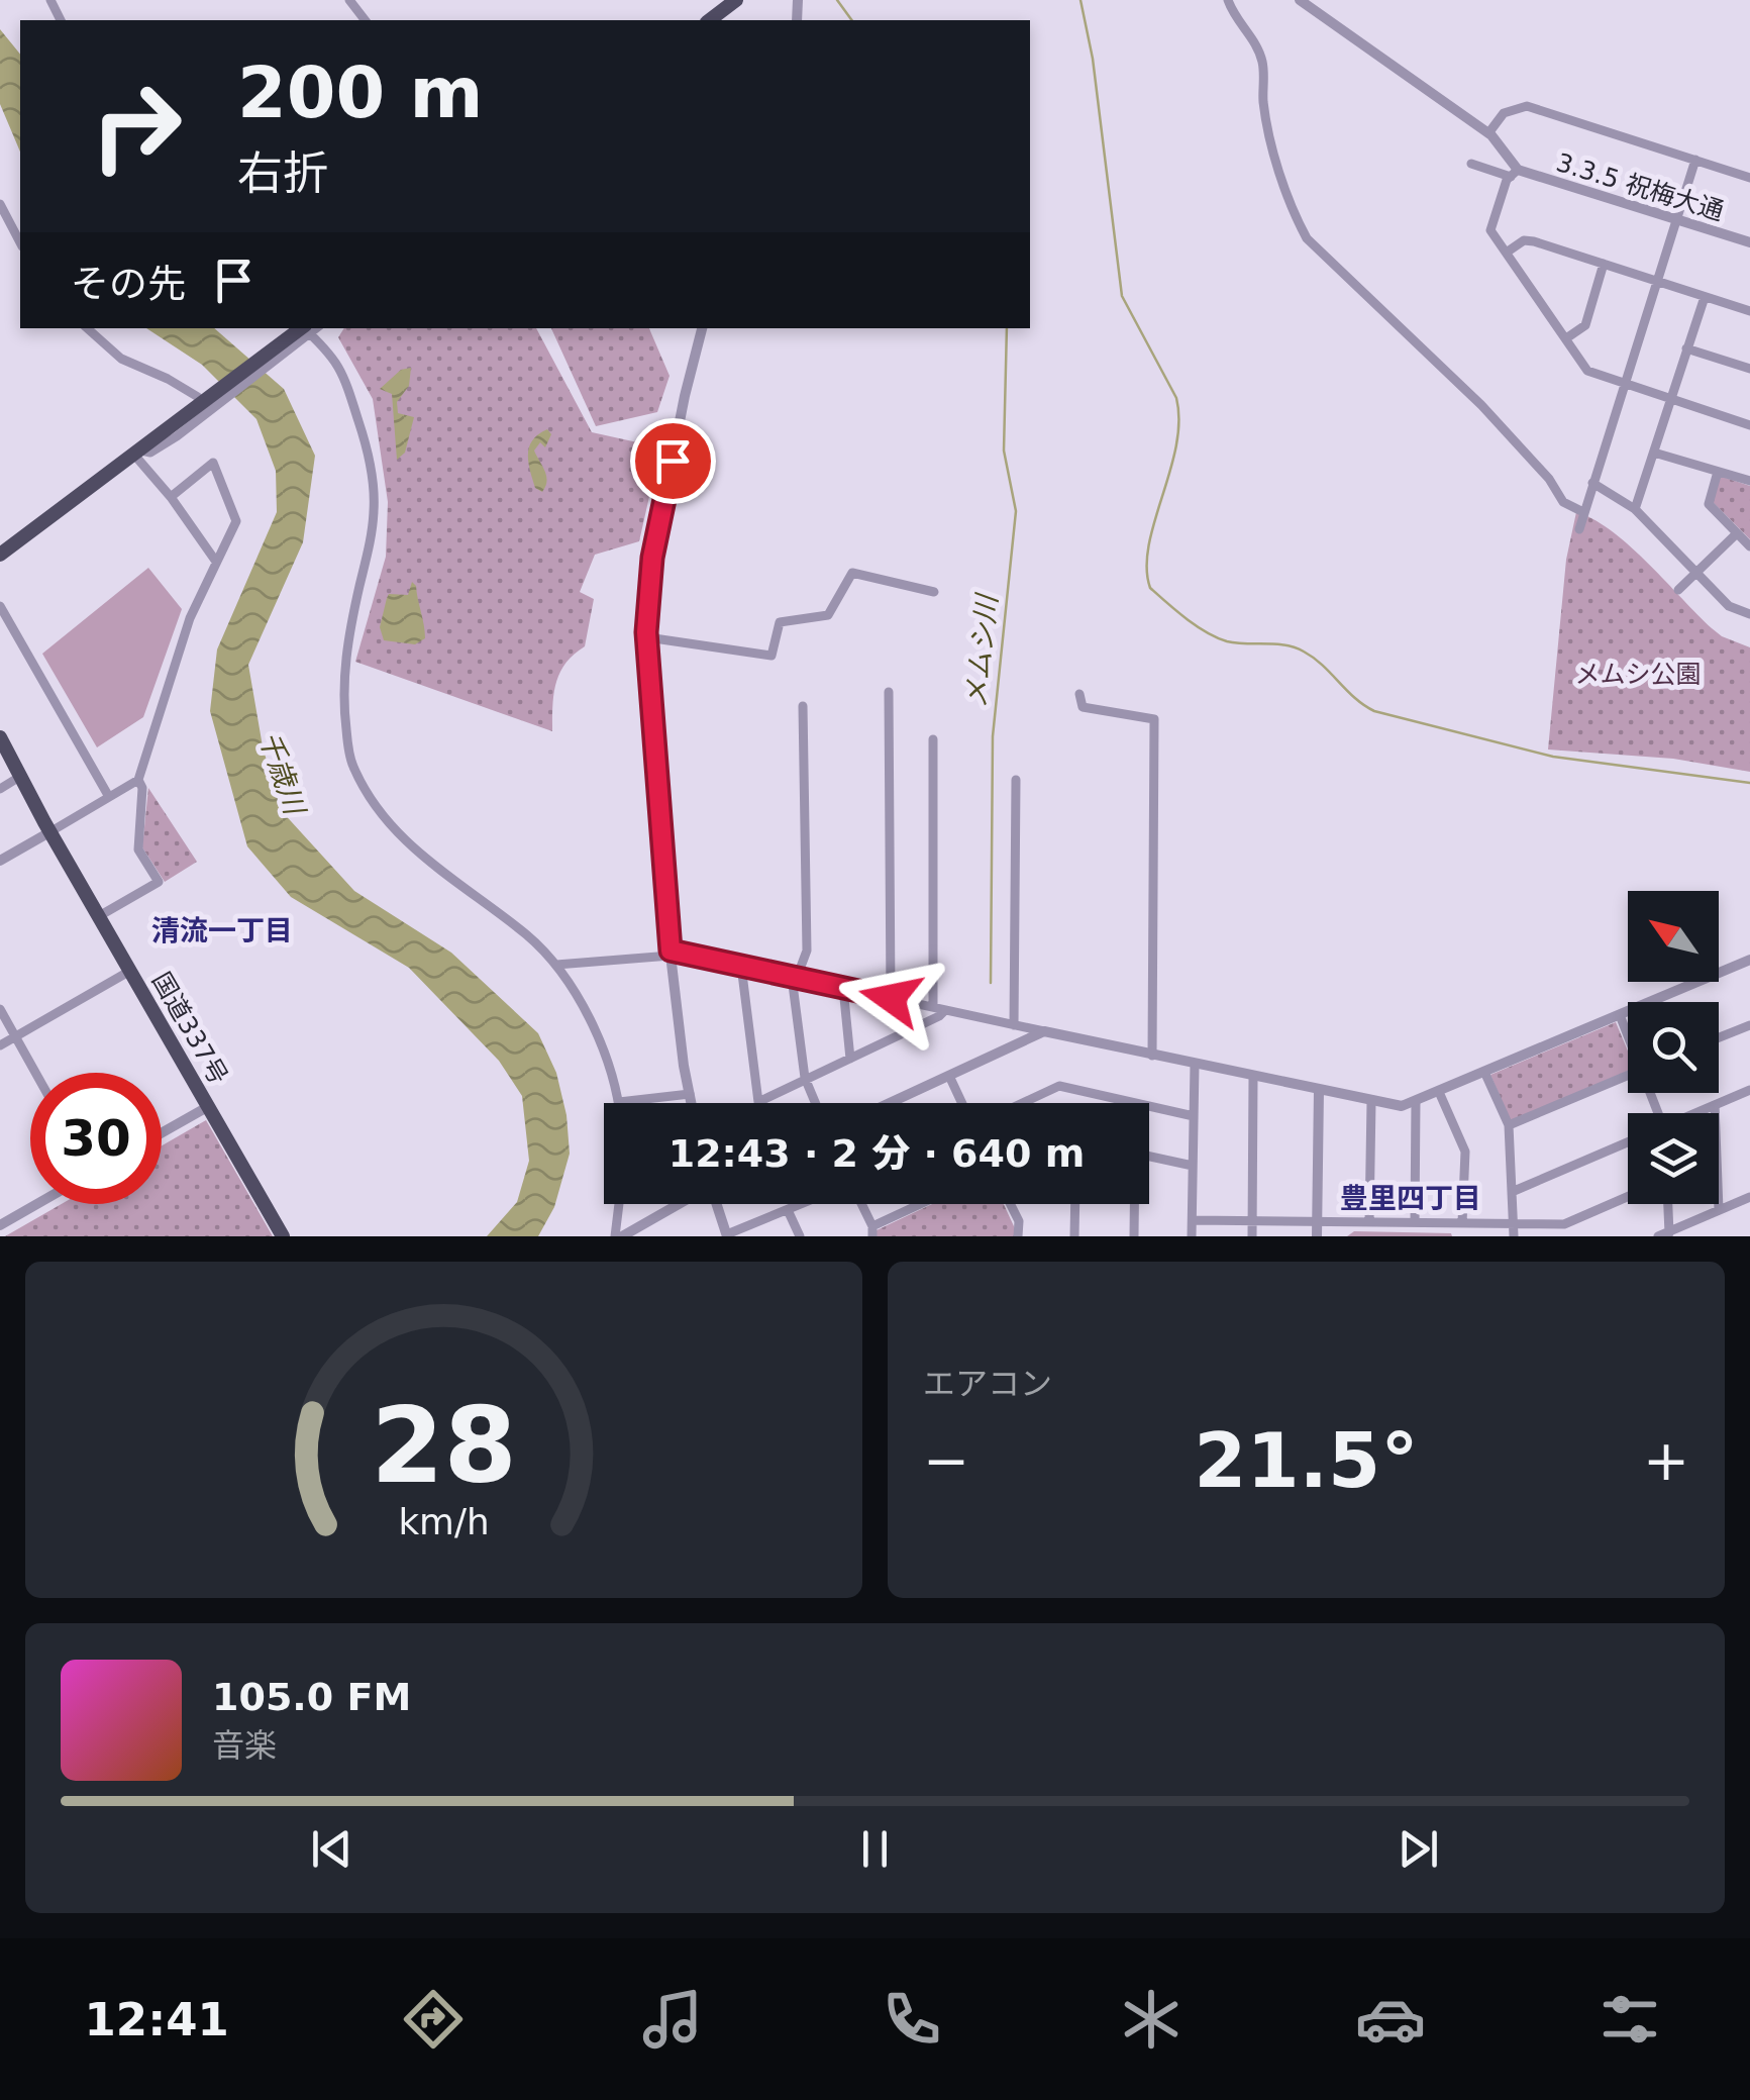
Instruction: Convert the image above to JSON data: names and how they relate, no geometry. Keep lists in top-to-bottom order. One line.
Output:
{"streets":{"highway":["国道337号"],"street":["3.3.5 祝梅大通"]},"districts":["清流一丁目","豊里四丁目"],"water":["メムシ川","千歳川"],"parks":["メムシ公園"],"north":"top left","page":{"turn":["200 m","右折"],"then":"その先","limit":"30","trip":"12:43 · 2 分 · 640 m","tile":"エアコン","heat":["−","21.5°","+"],"song":["105.0 FM","音楽"],"tabs":"12:41","gauge":["28","km/h"]}}
